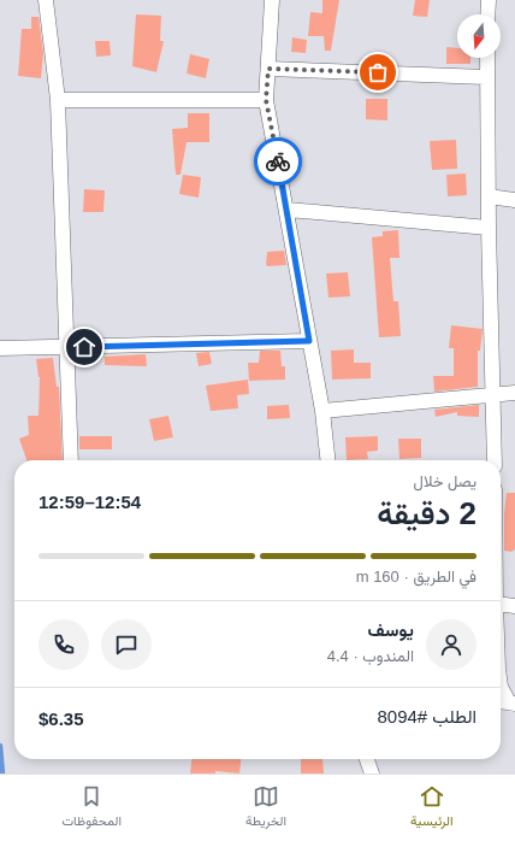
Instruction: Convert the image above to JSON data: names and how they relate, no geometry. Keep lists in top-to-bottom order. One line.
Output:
{"north":"bottom","page":{"heading":["2 دقيقة","يصل خلال","12:54–12:59"],"panel":["يوسف","المندوب · 4.4","الطلب #8094","$6.35"],"bar":"في الطريق · 160 m","tabs":["الرئيسية","الخريطة","المحفوظات"]}}
